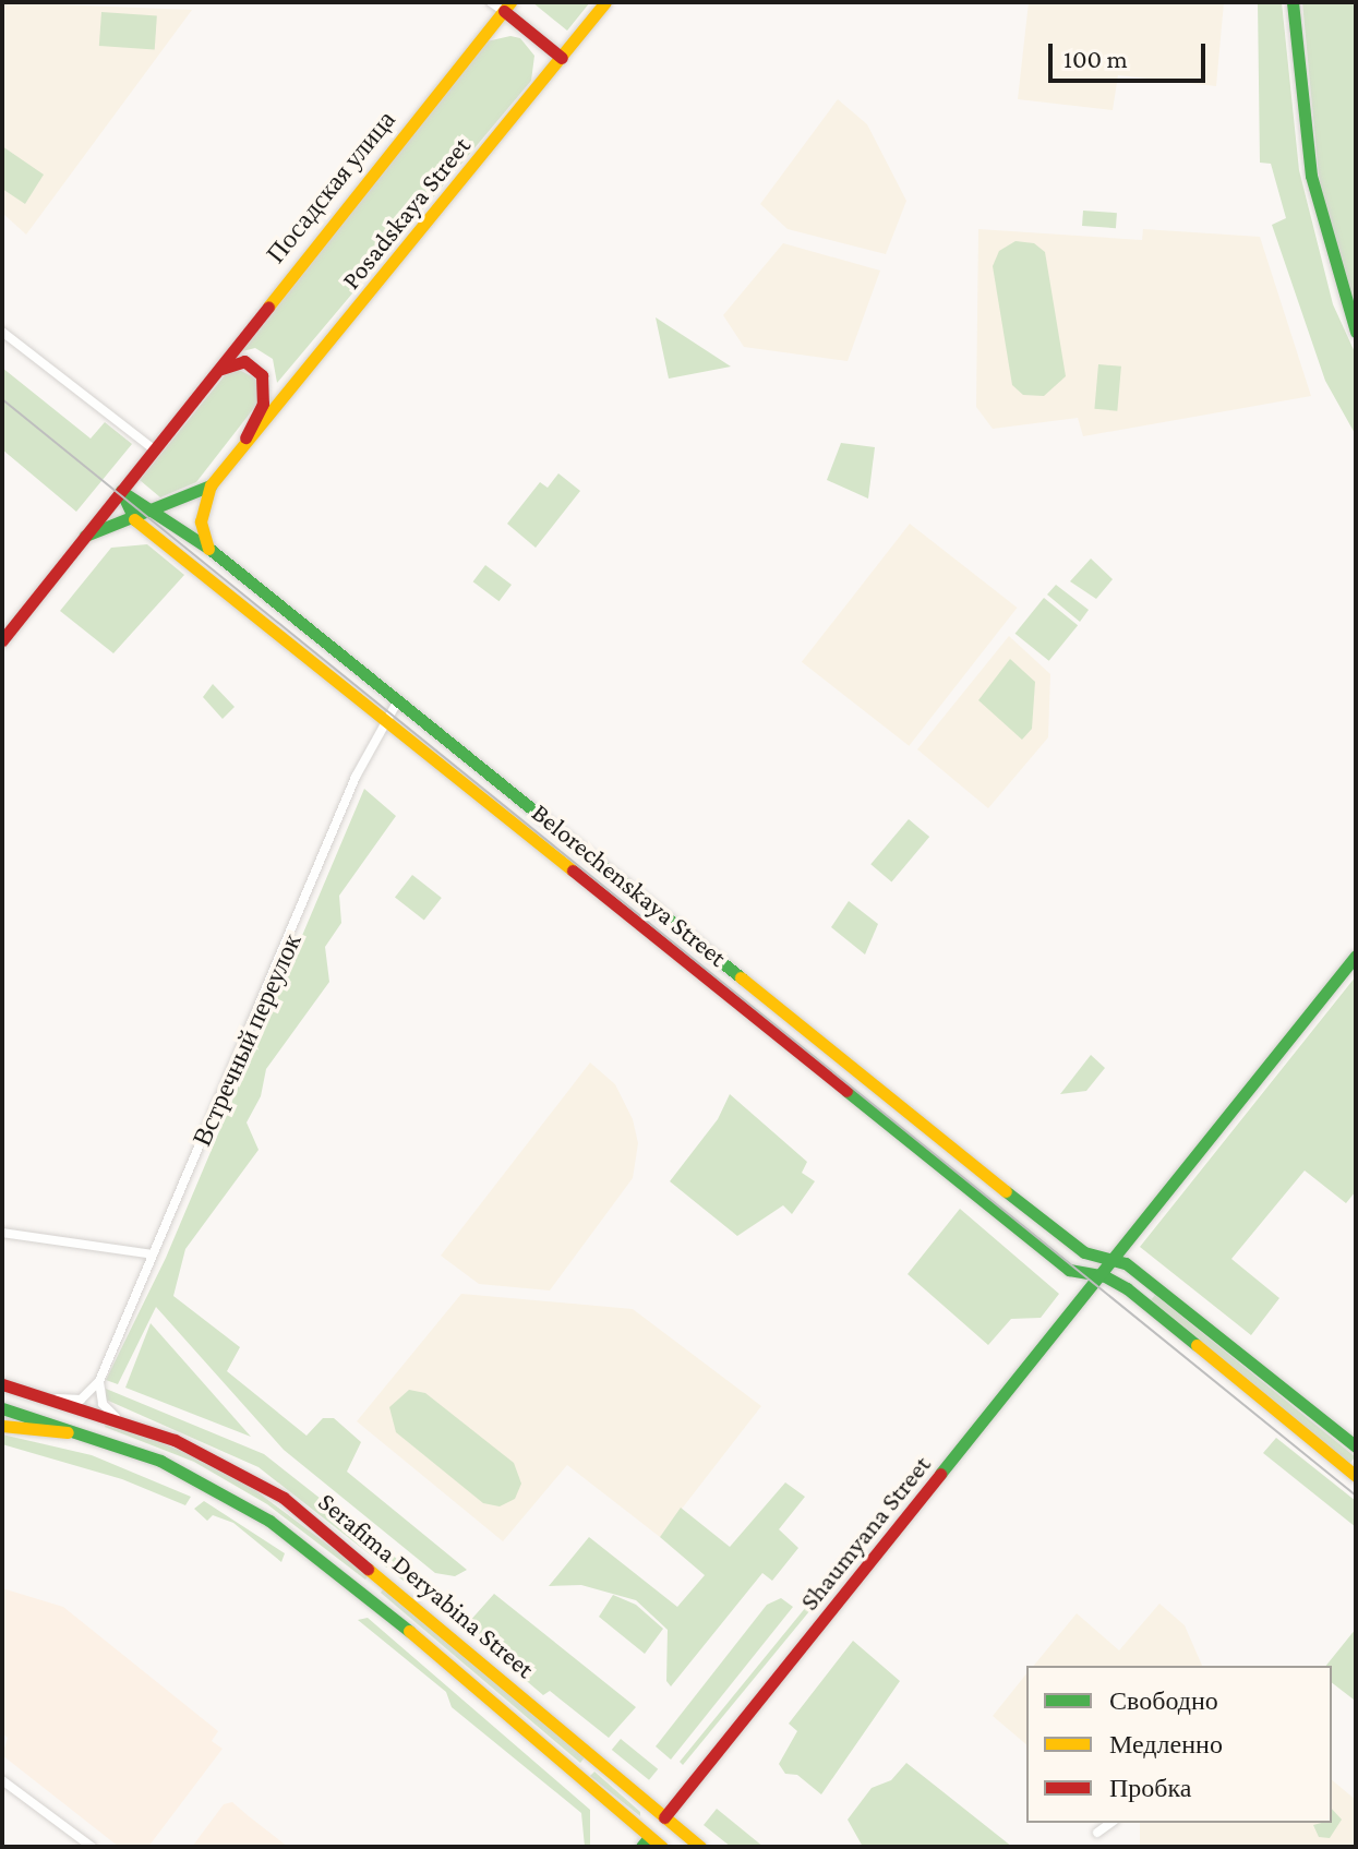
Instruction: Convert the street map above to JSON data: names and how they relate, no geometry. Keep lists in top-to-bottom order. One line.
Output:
{"streets":{"street":["Посадская улица","Posadskaya Street","Belorechenskaya Street","Встречный переулок","Shaumyana Street","Serafima Deryabina Street"]},"crossings":[["Посадская улица","Posadskaya Street"],["Belorechenskaya Street","Встречный переулок"],["Belorechenskaya Street","Shaumyana Street"],["Shaumyana Street","Serafima Deryabina Street"]],"legend":["Свободно","Медленно","Пробка"],"scale_bar":"100 m"}
